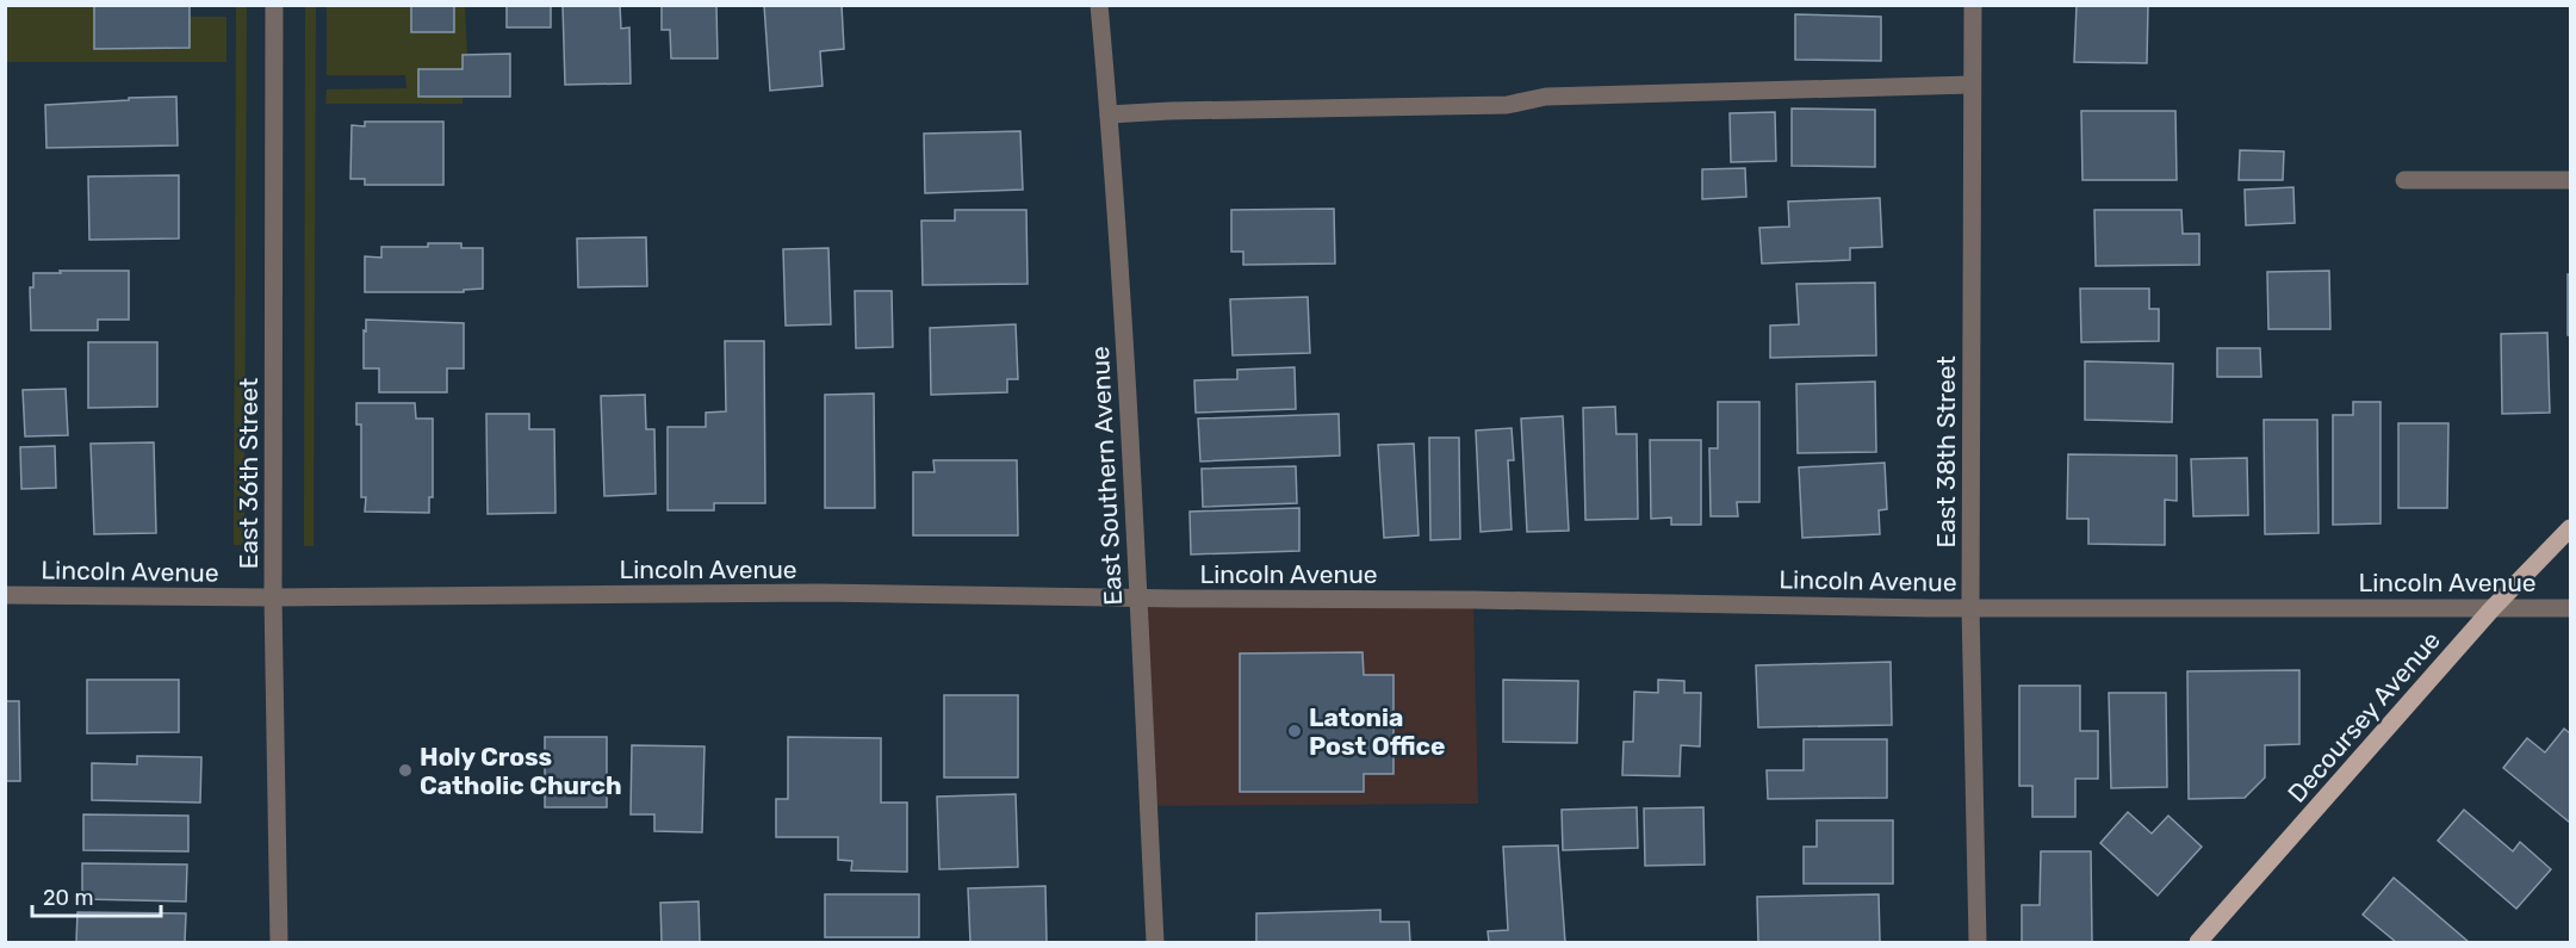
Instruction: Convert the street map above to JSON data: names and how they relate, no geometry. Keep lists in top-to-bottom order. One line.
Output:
{"streets":{"main road":["Decoursey Avenue"],"street":["East 38th Street","East 36th Street","East Southern Avenue","Lincoln Avenue"]},"crossings":[["East 38th Street","Lincoln Avenue"],["East 36th Street","Lincoln Avenue"],["East Southern Avenue","Lincoln Avenue"],["Lincoln Avenue","Decoursey Avenue"]],"places":["Latonia Post Office","Holy Cross Catholic Church"],"scale_bar":"20 m"}
